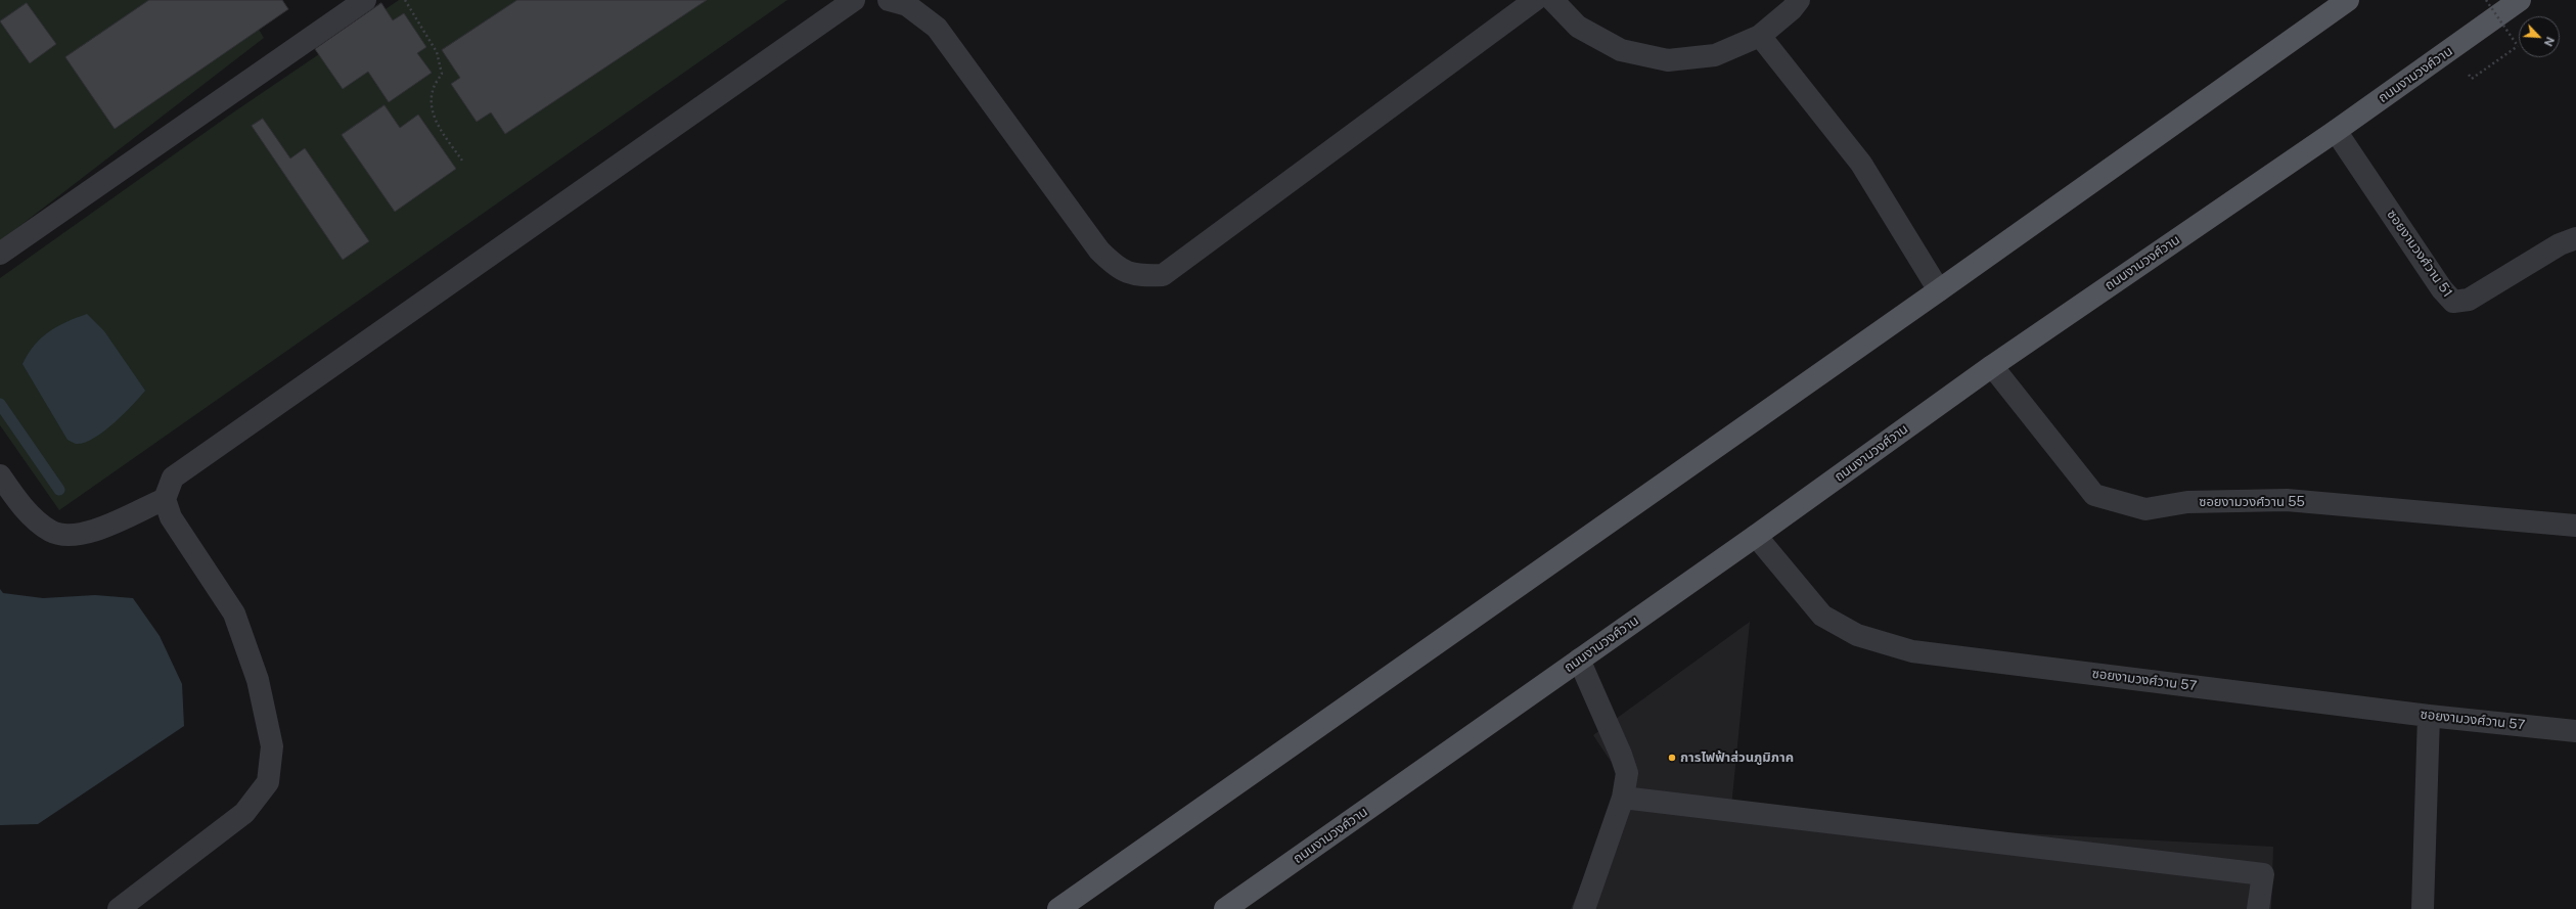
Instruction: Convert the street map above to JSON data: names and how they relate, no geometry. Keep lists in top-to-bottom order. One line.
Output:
{"streets":{"main road":["ถนนงามวงศ์วาน"],"street":["ซอยงามวงศ์วาน 51","ซอยงามวงศ์วาน 55","ซอยงามวงศ์วาน 57"]},"crossings":[["ถนนงามวงศ์วาน","ซอยงามวงศ์วาน 51"],["ถนนงามวงศ์วาน","ซอยงามวงศ์วาน 55"],["ถนนงามวงศ์วาน","ซอยงามวงศ์วาน 57"]],"places":["การไฟฟ้าส่วนภูมิภาค"],"north":"bottom right"}
